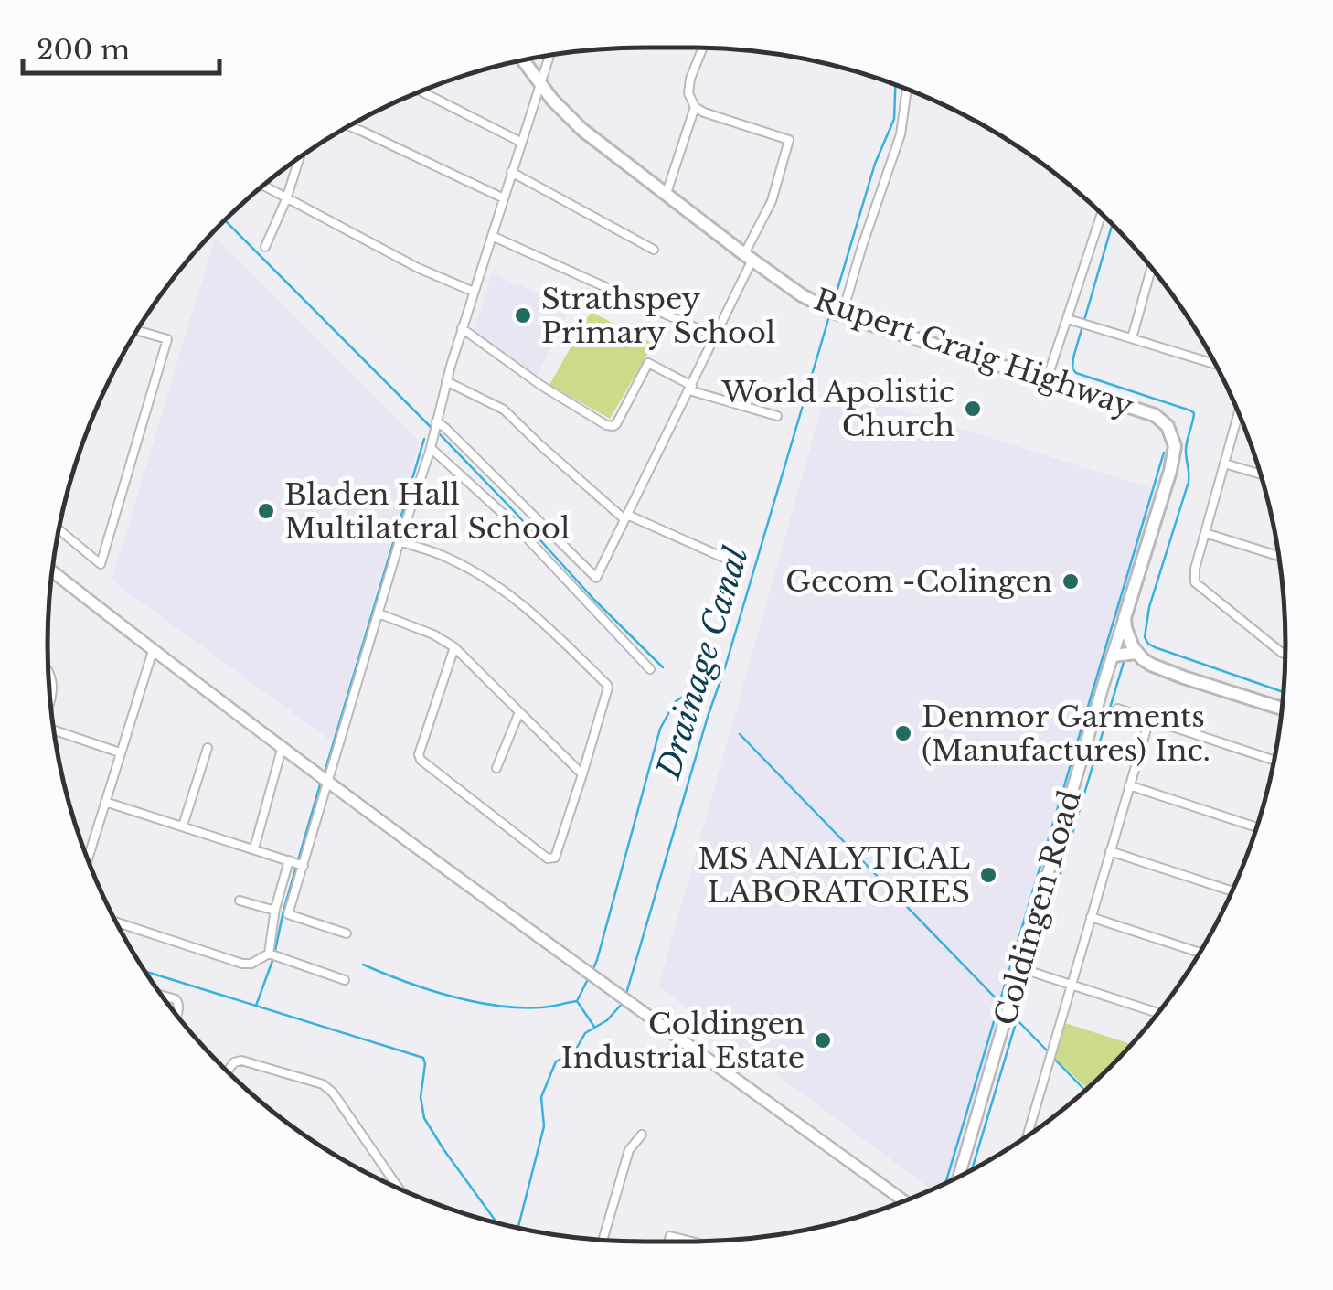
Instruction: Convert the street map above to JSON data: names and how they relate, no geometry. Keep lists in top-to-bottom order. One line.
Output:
{"streets":{"main road":["Rupert Craig Highway","Coldingen Road"]},"crossings":[["Rupert Craig Highway","Coldingen Road"]],"water":["Drainage Canal"],"places":["Strathspey Primary School","World Apolistic Church","Bladen Hall Multilateral School","Gecom -Colingen","Denmor Garments (Manufactures) Inc.","MS ANALYTICAL LABORATORIES","Coldingen Industrial Estate"],"scale_bar":"200 m"}
